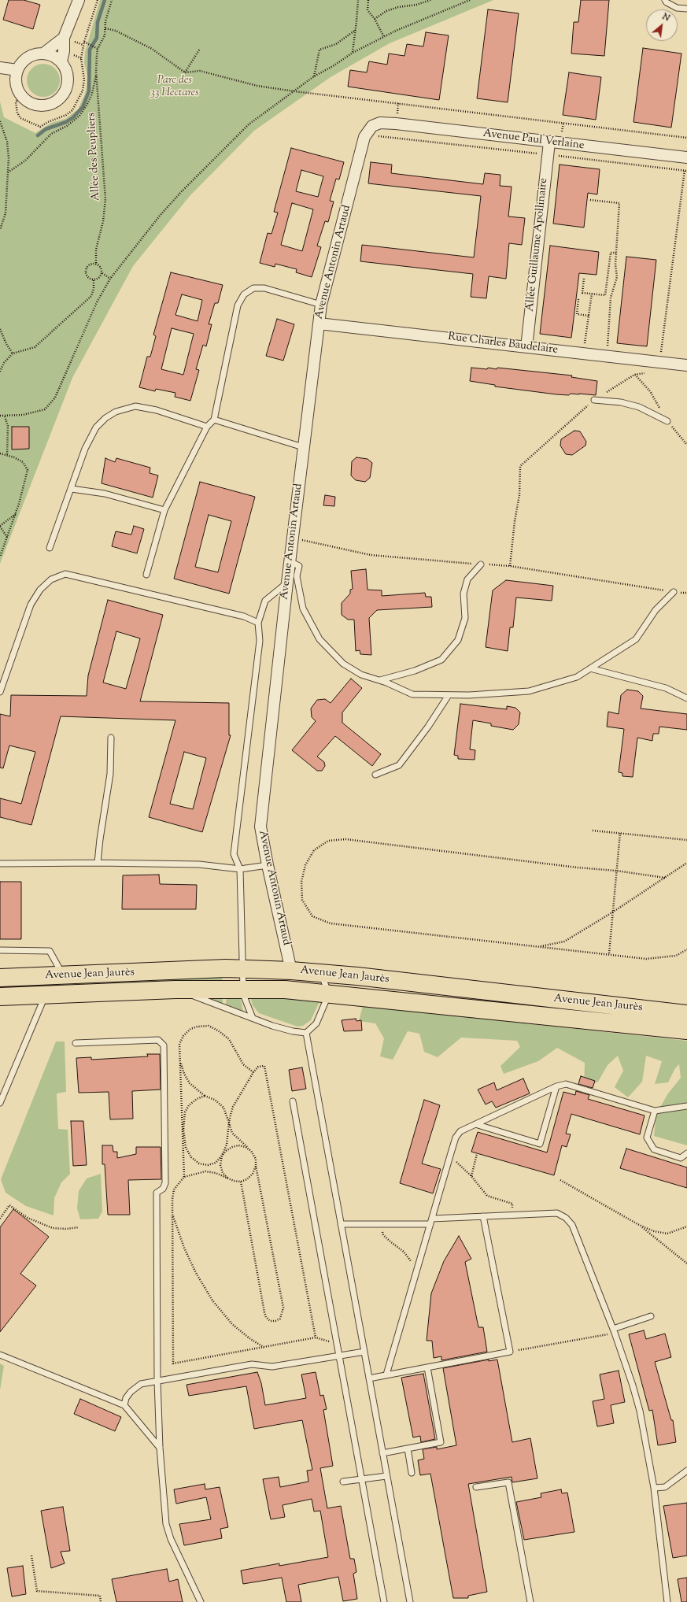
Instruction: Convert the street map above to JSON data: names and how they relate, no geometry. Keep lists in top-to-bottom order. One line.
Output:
{"streets":{"main road":["Avenue Jean Jaurès"],"street":["Avenue Paul Verlaine","Allée Guillaume Apollinaire","Avenue Antonin Artaud","Rue Charles Baudelaire"],"path":["Allée des Peupliers"]},"crossings":[["Avenue Paul Verlaine","Allée Guillaume Apollinaire"],["Avenue Paul Verlaine","Avenue Antonin Artaud"],["Allée Guillaume Apollinaire","Rue Charles Baudelaire"],["Avenue Antonin Artaud","Rue Charles Baudelaire"],["Avenue Antonin Artaud","Avenue Jean Jaurès"]],"parks":["Parc des 33 Hectares"],"north":"top right"}
